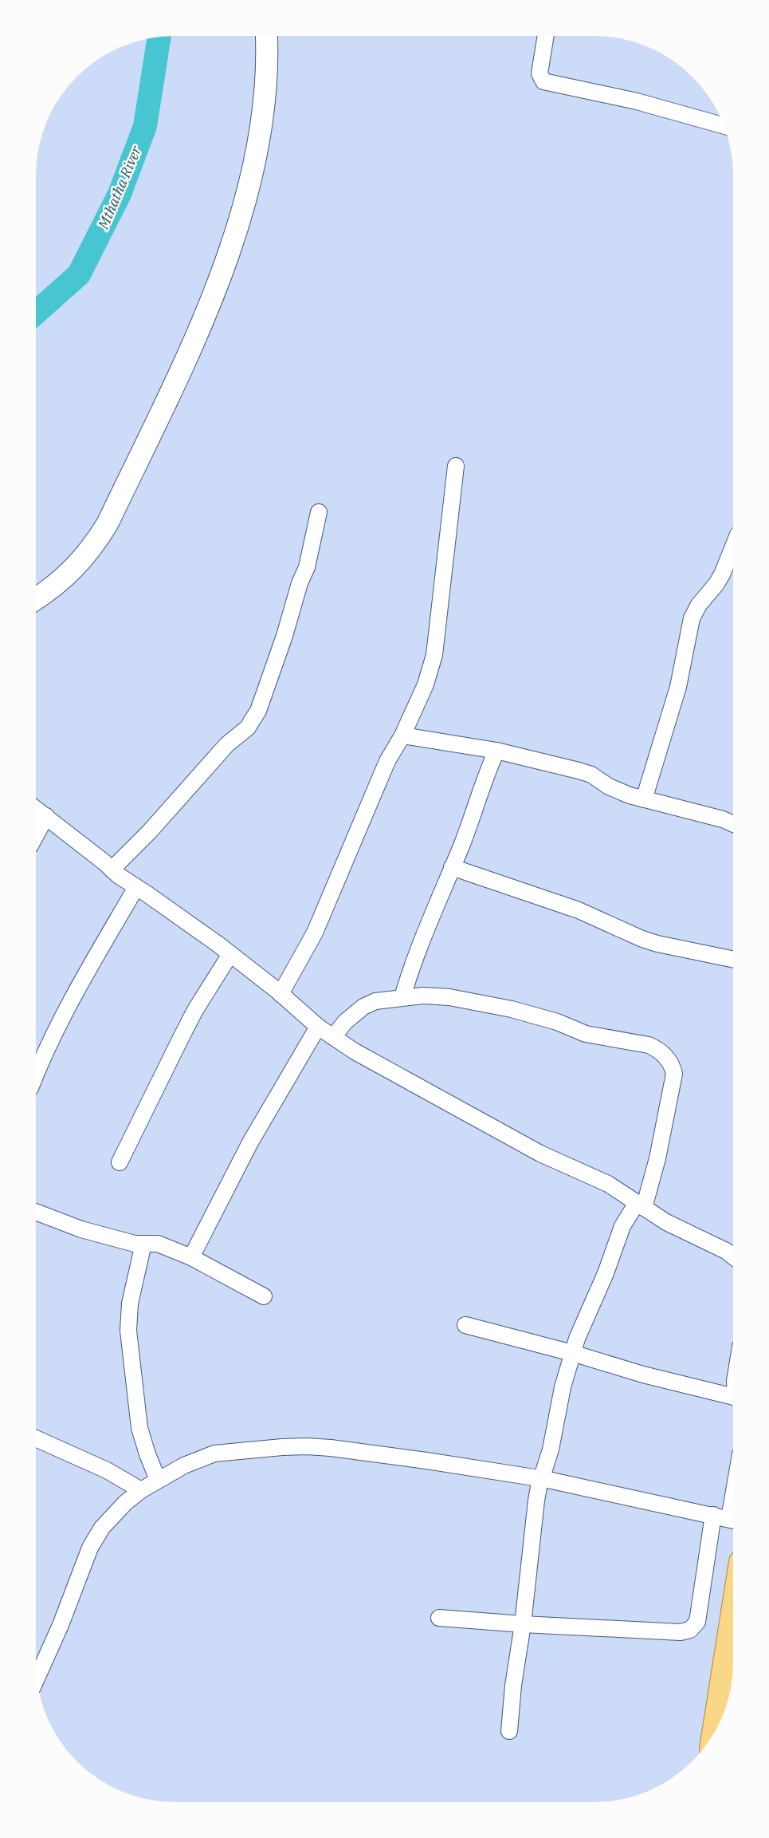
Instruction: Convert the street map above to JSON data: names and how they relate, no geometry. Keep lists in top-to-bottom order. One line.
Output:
{"water":["Mthatha River"]}
